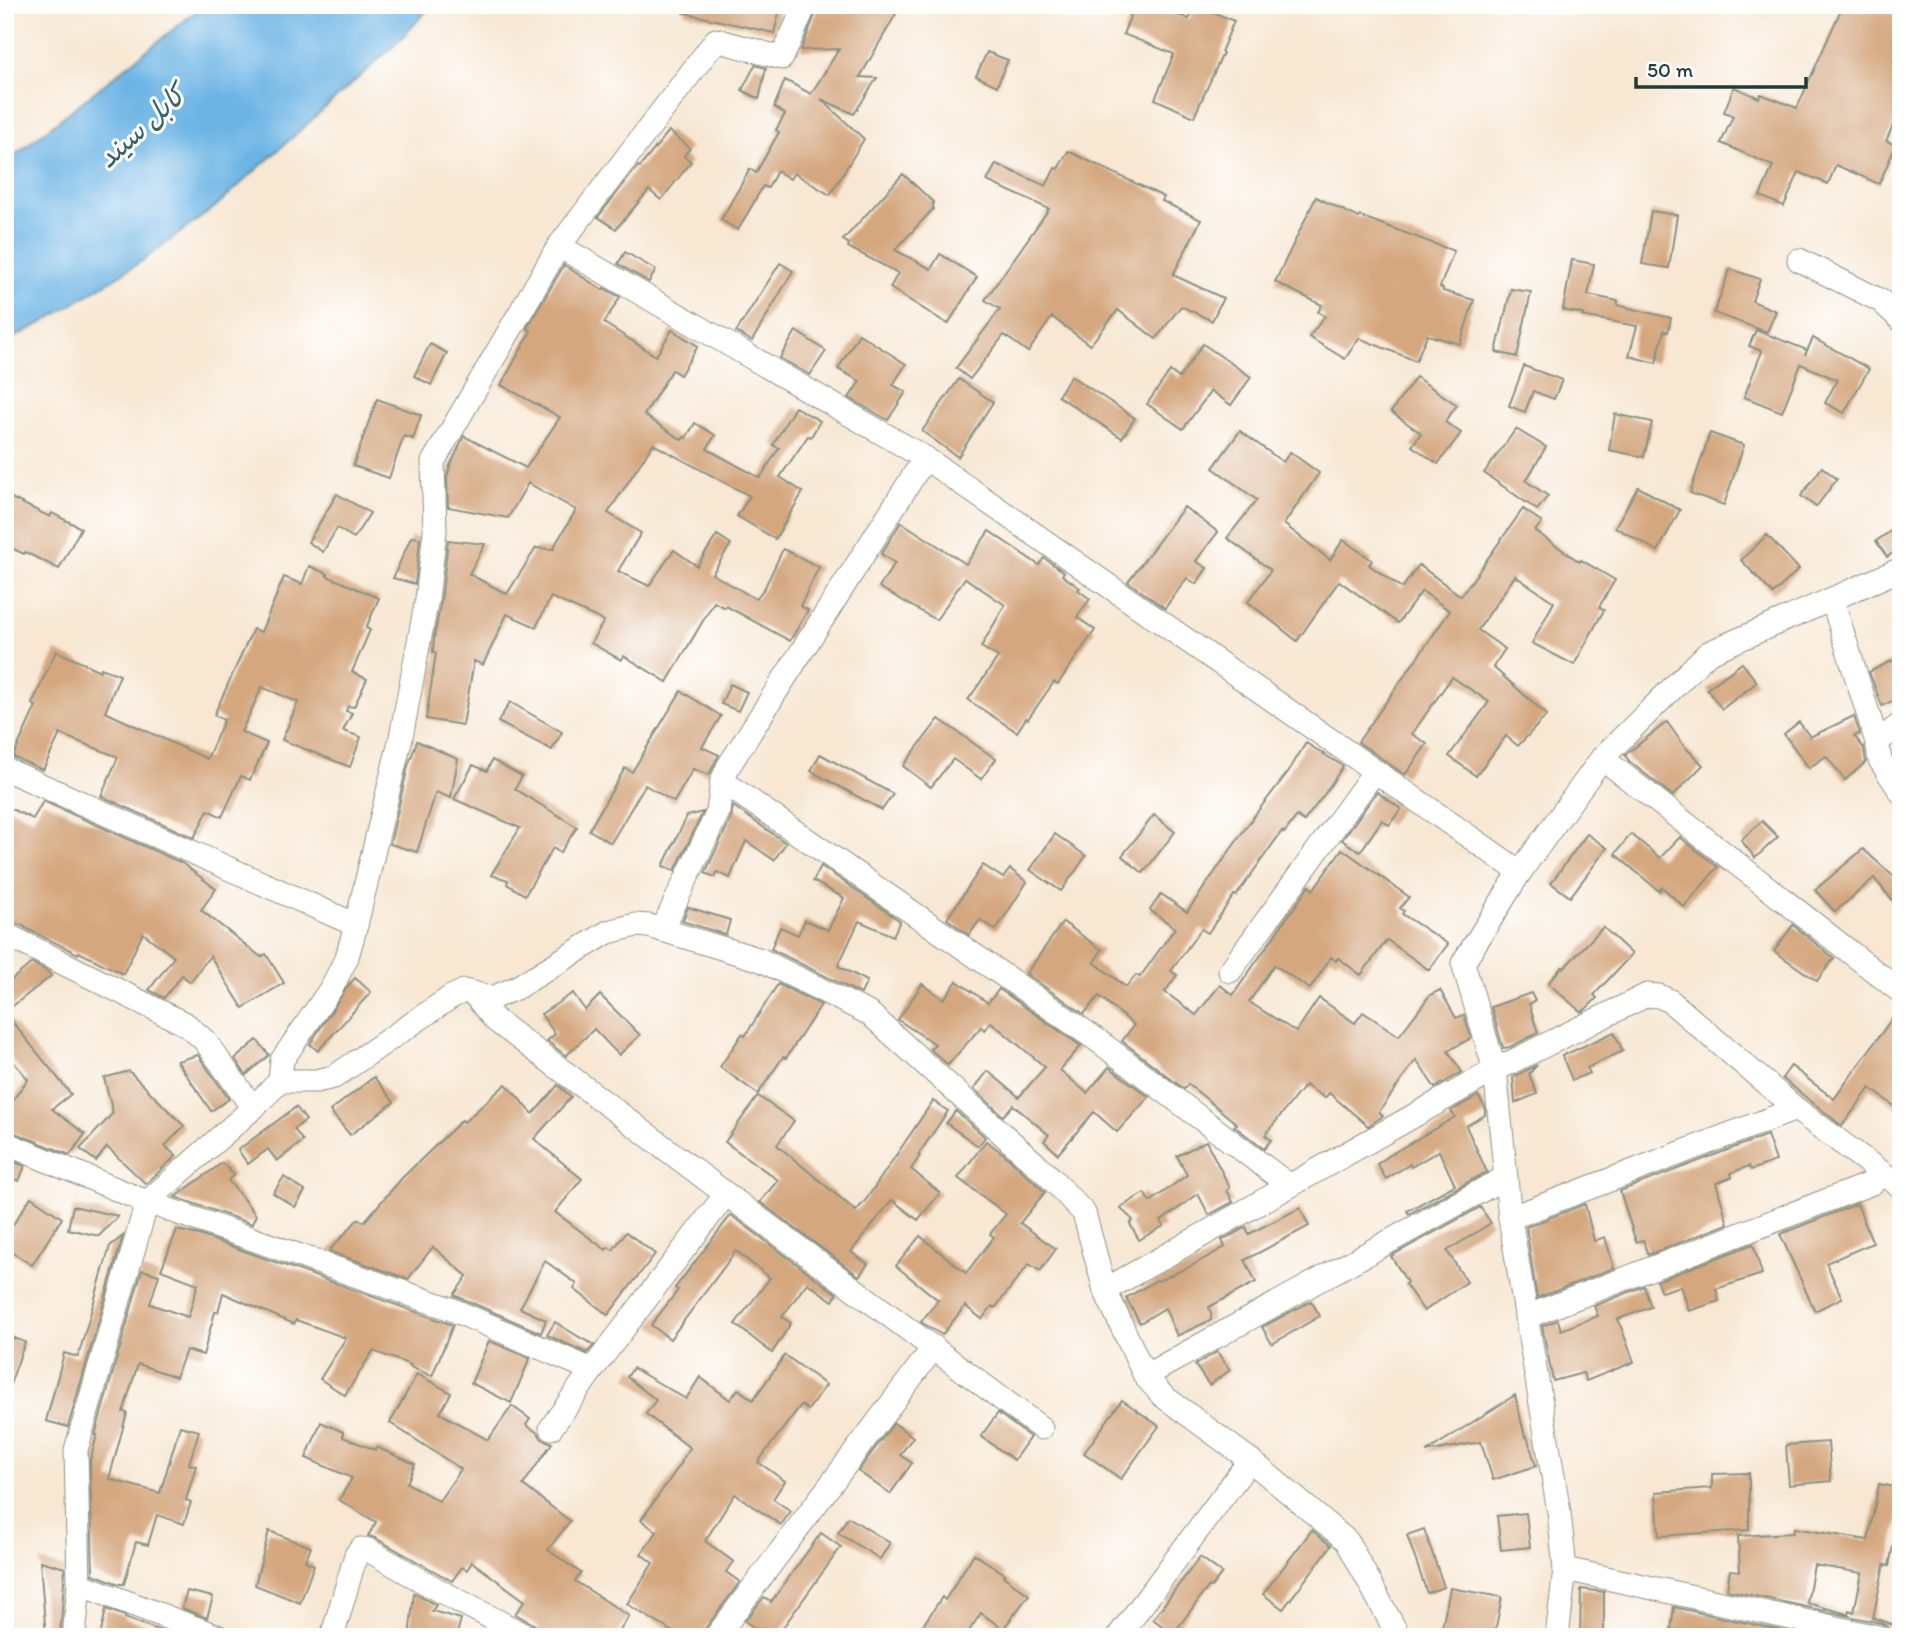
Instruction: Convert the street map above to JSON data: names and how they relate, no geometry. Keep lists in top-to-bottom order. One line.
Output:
{"water":["کابل سيند"],"scale_bar":"50 m"}
